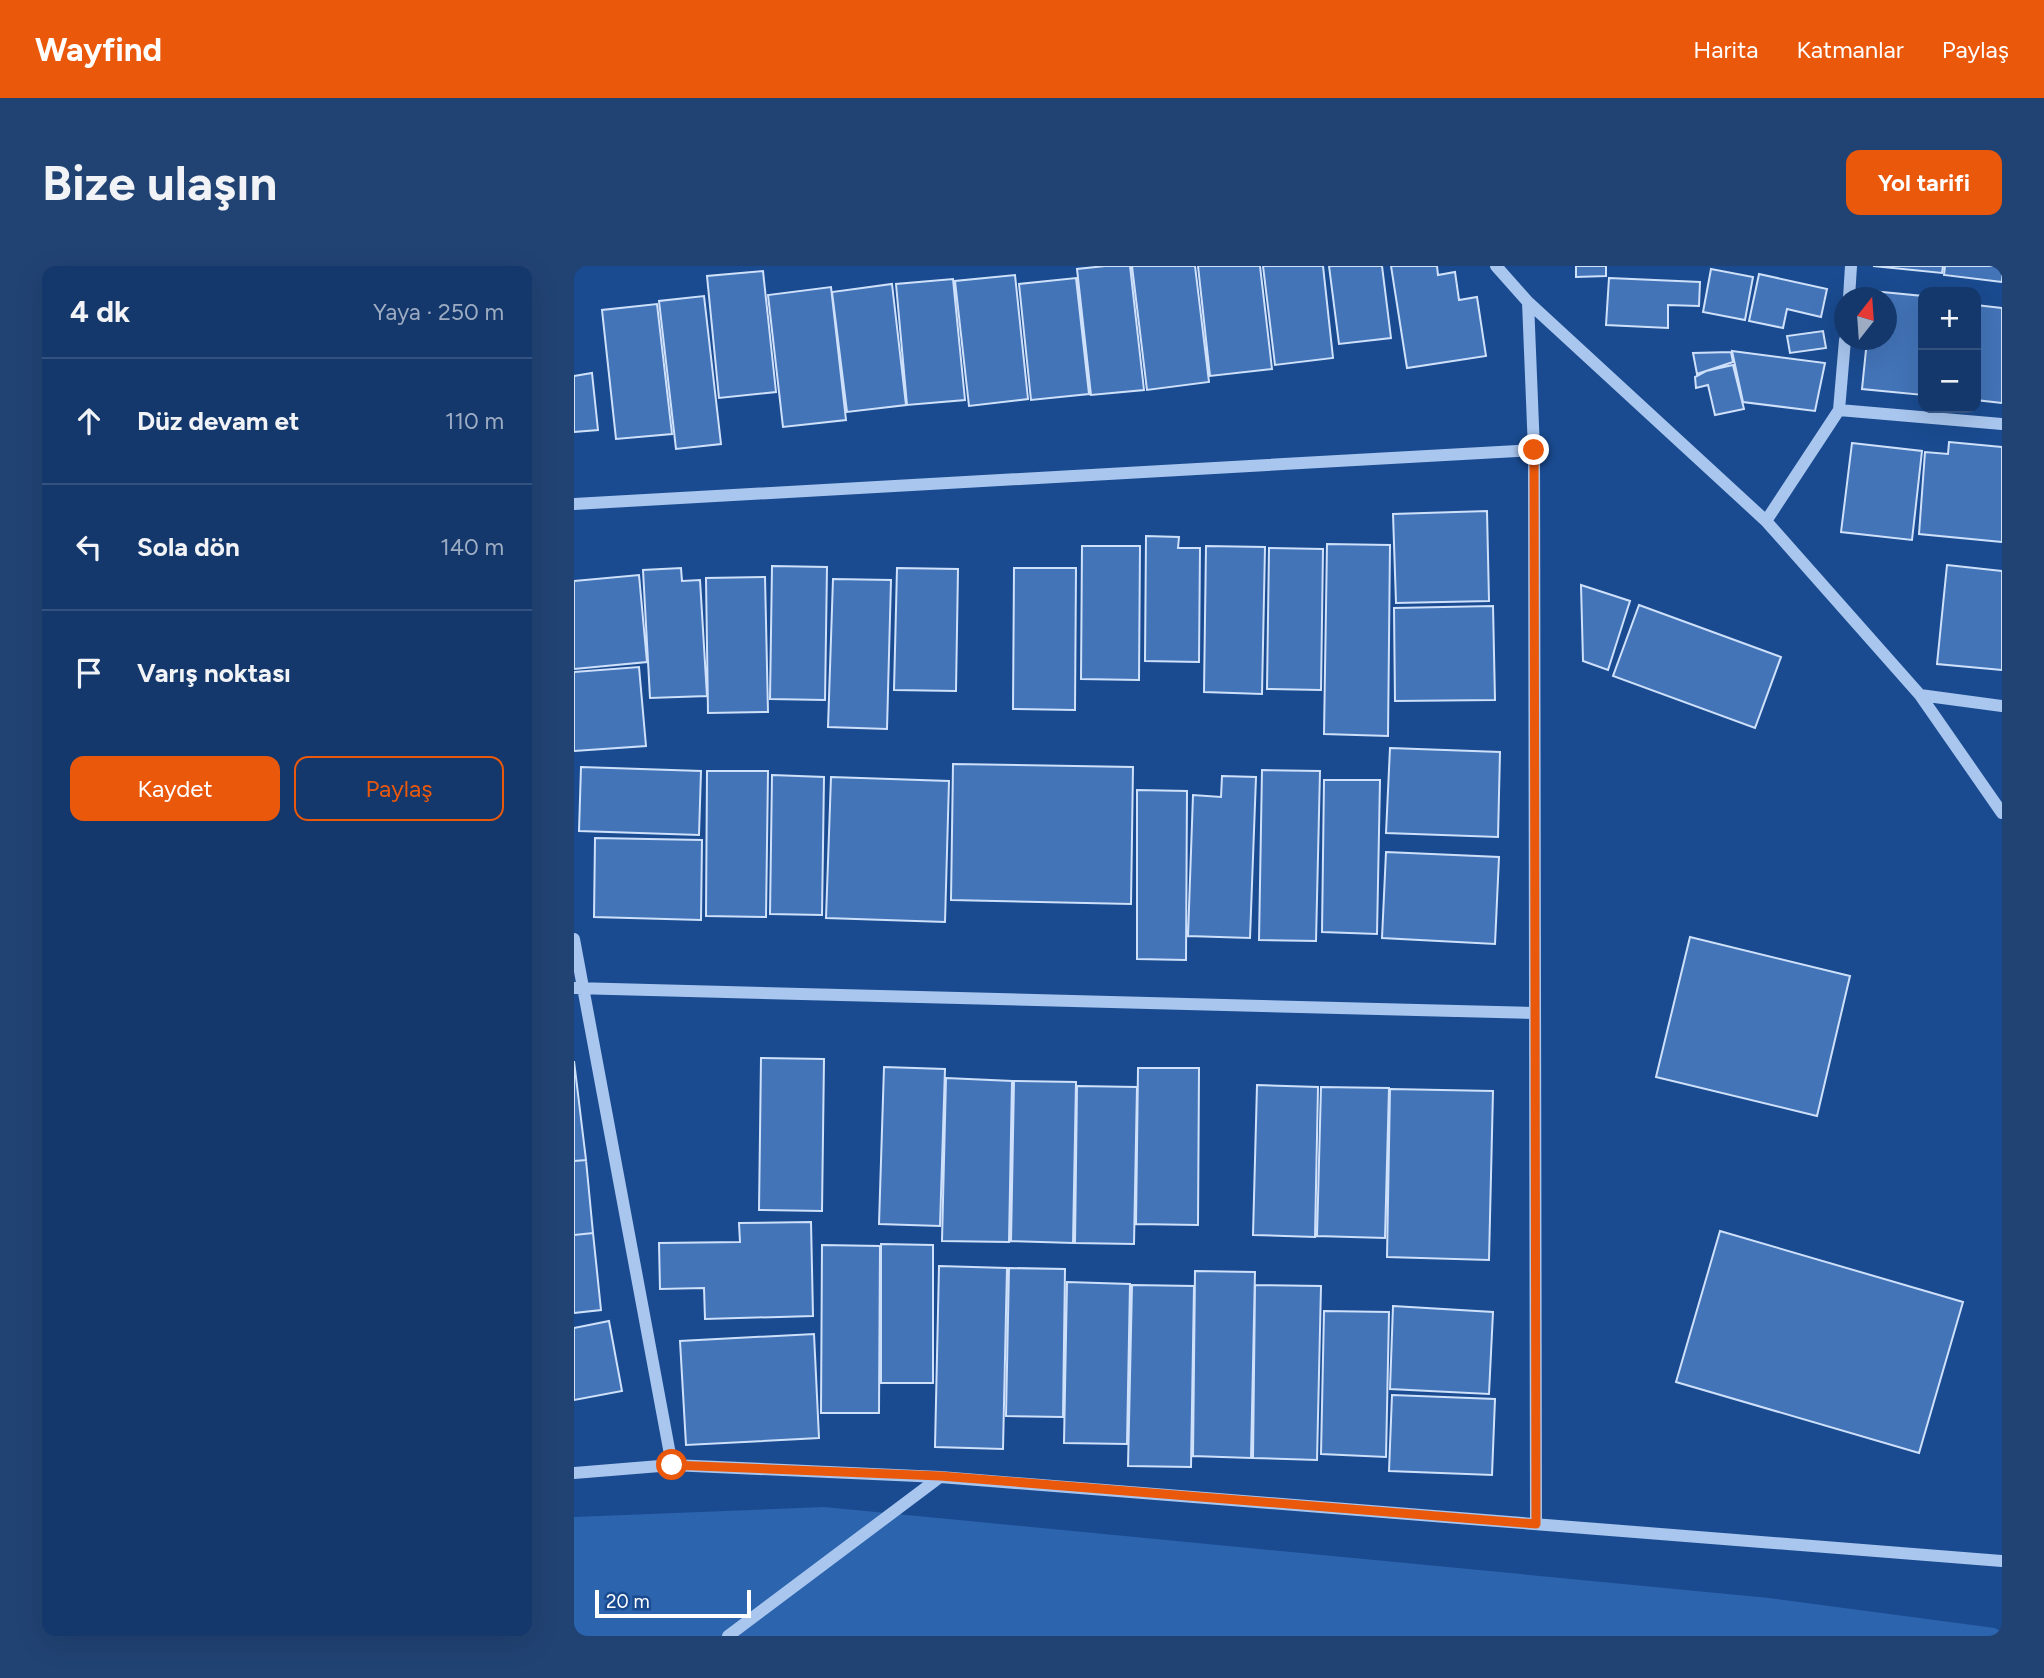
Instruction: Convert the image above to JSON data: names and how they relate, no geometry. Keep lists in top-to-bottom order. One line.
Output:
{"scale_bar":"20 m","north":"top","page":{"header":"Wayfind","nav":["Harita","Katmanlar","Paylaş"],"buttons":["Yol tarifi",["Kaydet","Paylaş"]],"title":"Bize ulaşın","heading":["4 dk","Yaya · 250 m"],"map_buttons":["+","−"],"list":[["Düz devam et","110 m"],["Sola dön","140 m"],"Varış noktası"],"scale":"20 m"}}
